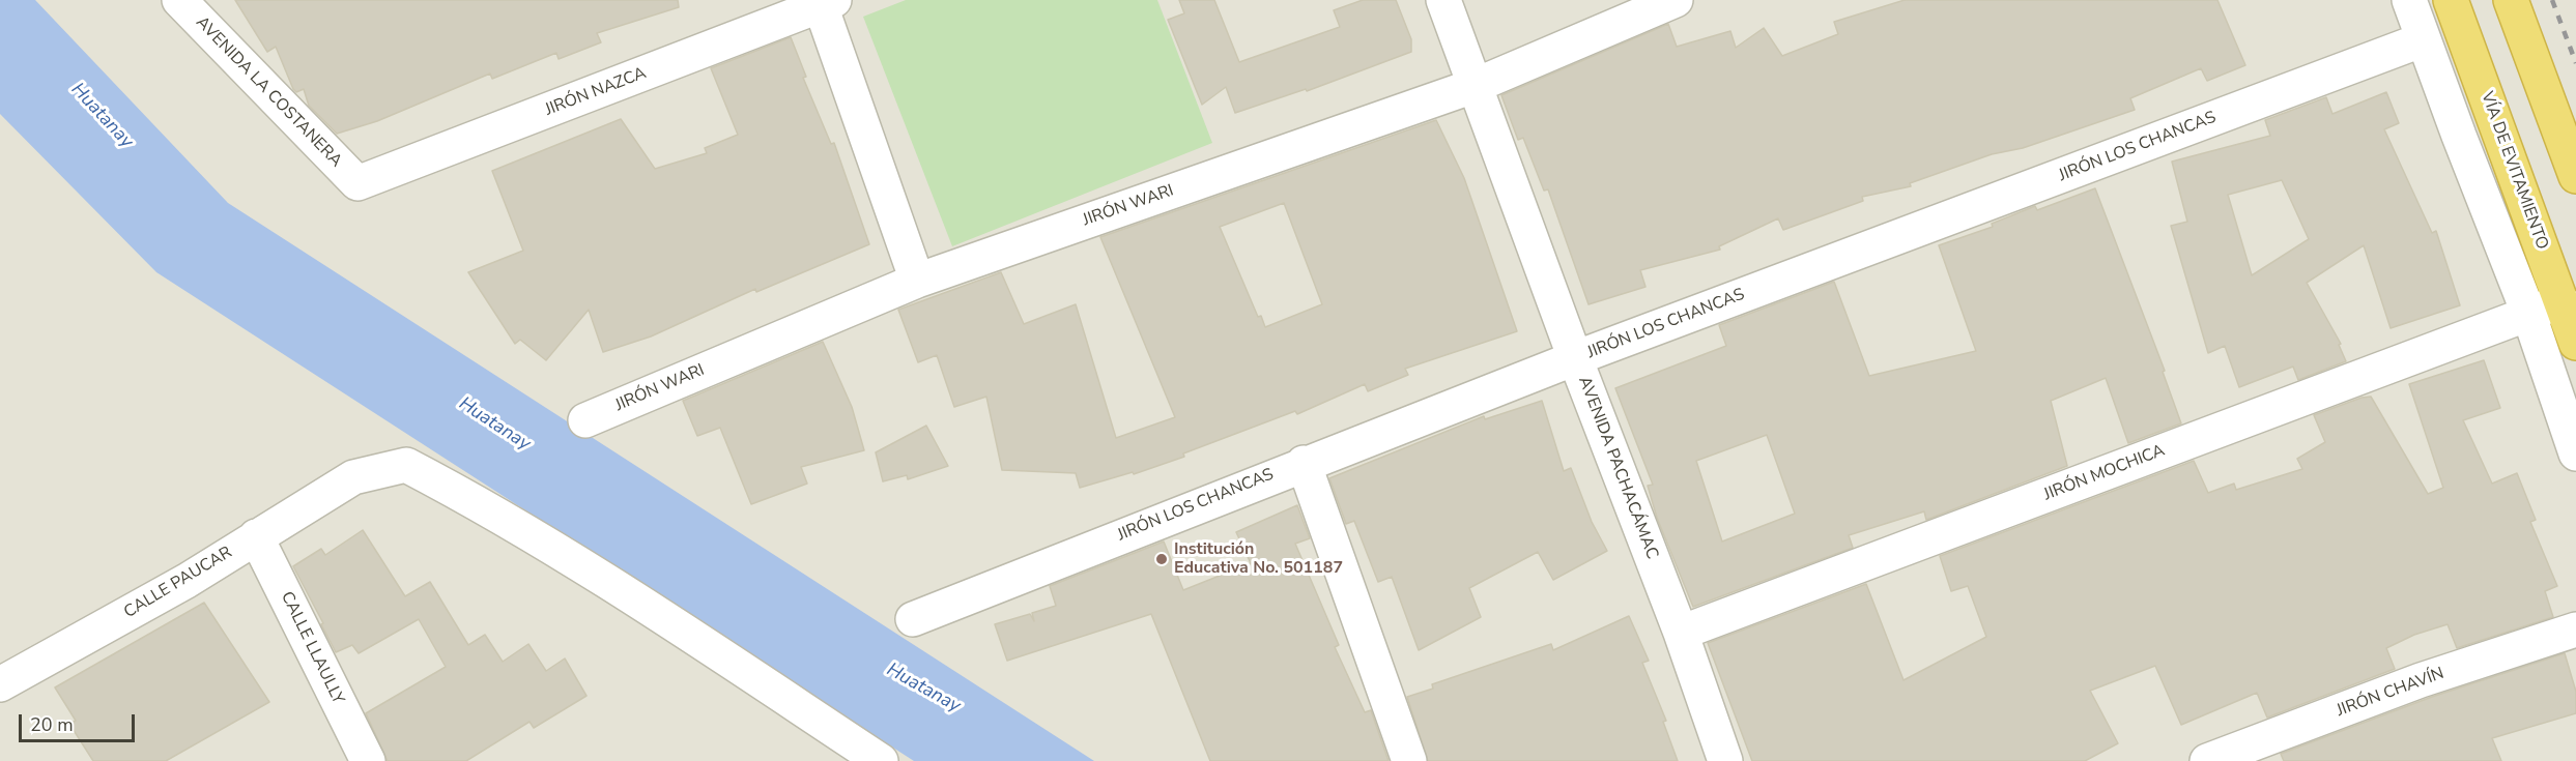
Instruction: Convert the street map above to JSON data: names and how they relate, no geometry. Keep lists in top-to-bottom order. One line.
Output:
{"streets":{"highway":["VÍA DE EVITAMIENTO"],"street":["AVENIDA LA COSTANERA","JIRÓN NAZCA","JIRÓN LOS CHANCAS","JIRÓN WARI","AVENIDA PACHACÁMAC","JIRÓN MOCHICA","CALLE PAUCAR","CALLE LLAULLY","JIRÓN CHAVÍN"]},"crossings":[["AVENIDA LA COSTANERA","JIRÓN NAZCA"],["JIRÓN LOS CHANCAS","AVENIDA PACHACÁMAC"],["VÍA DE EVITAMIENTO","JIRÓN MOCHICA"],["JIRÓN WARI","AVENIDA PACHACÁMAC"],["AVENIDA PACHACÁMAC","JIRÓN MOCHICA"],["CALLE PAUCAR","CALLE LLAULLY"]],"water":["Huatanay"],"places":["Institución Educativa No. 501187"],"scale_bar":"20 m"}
